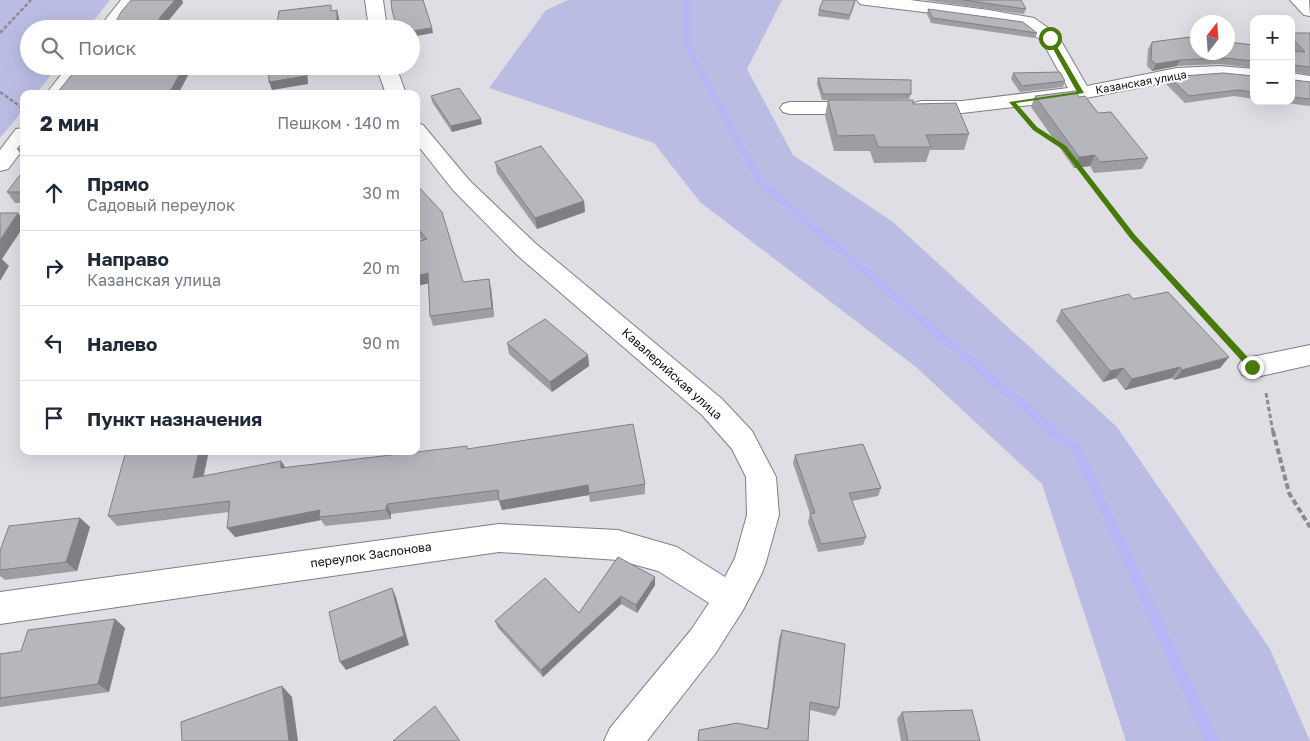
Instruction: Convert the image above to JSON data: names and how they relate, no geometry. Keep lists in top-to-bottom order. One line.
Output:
{"streets":{"street":["Казанская улица","Кавалерийская улица","переулок Заслонова"]},"crossings":[["Кавалерийская улица","переулок Заслонова"]],"north":"top","page":{"map_buttons":["+","−"],"search":"Поиск","heading":["2 мин","Пешком · 140 m"],"list":[["Прямо","Садовый переулок","30 m"],["Направо","Казанская улица","20 m"],["Налево","90 m"],"Пункт назначения"]}}
